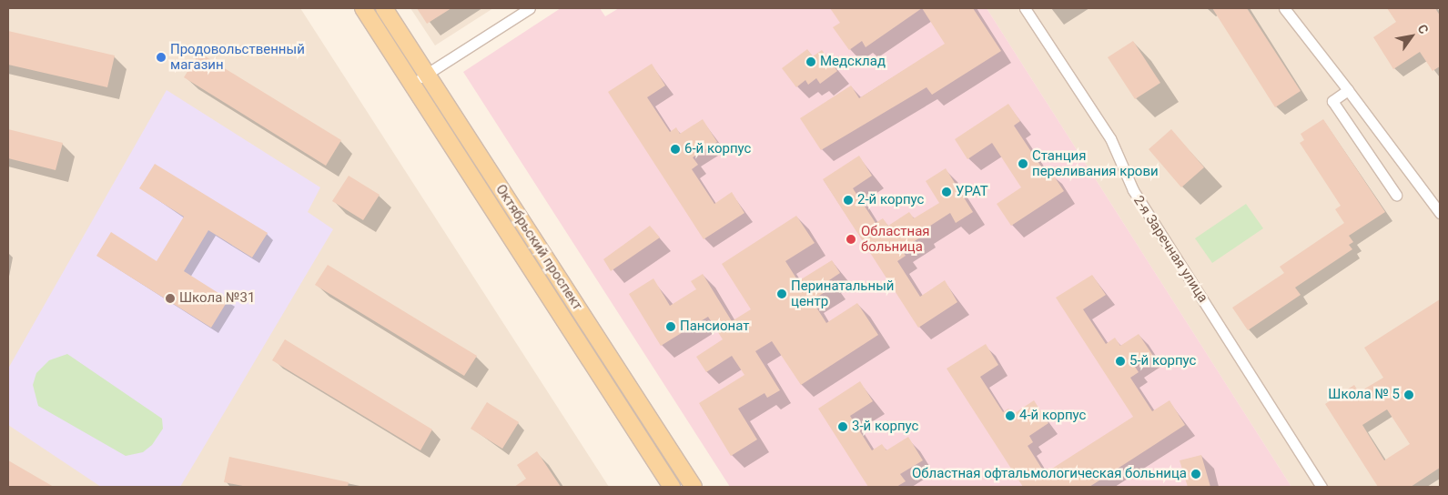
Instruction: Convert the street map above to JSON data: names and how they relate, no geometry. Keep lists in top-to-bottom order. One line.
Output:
{"streets":{"main road":["Октябрьский проспект"],"street":["2-я Заречная улица"]},"places":["Продовольственный магазин","Медсклад","6-й корпус","Станция переливания крови","УРАТ","2-й корпус","Областная больница","Перинатальный центр","Школа №31","Пансионат","5-й корпус","Школа № 5","4-й корпус","3-й корпус","Областная офтальмологическая больница"],"north":"top right"}
